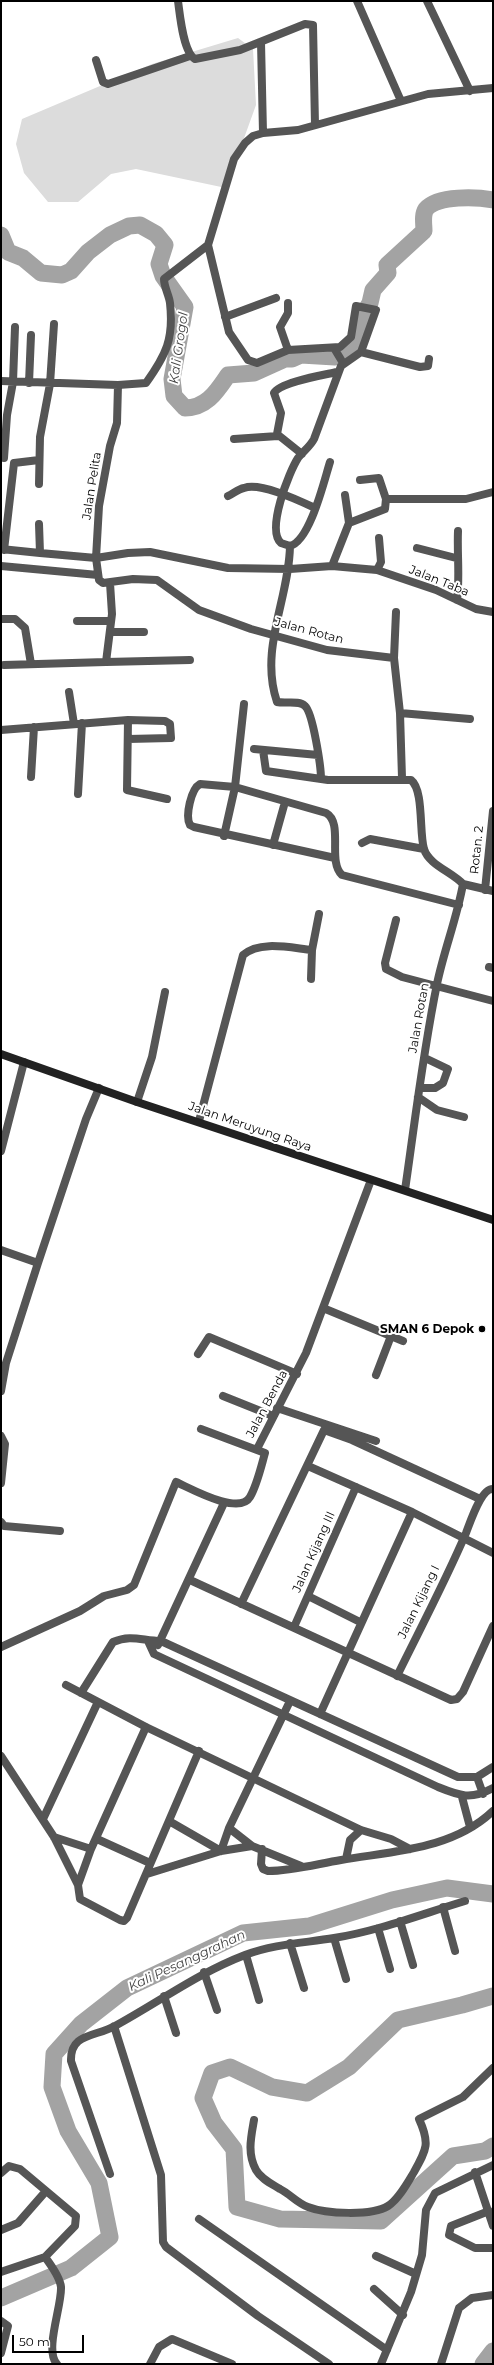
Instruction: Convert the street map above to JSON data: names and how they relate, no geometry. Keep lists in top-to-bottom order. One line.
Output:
{"streets":{"main road":["Jalan Meruyung Raya"],"street":["Jalan Pelita","Jalan Taba","Jalan Rotan","Rotan. 2","Jalan Benda","Jalan Kijang III","Jalan Kijang I"]},"crossings":[["Jalan Pelita","Jalan Taba"],["Jalan Rotan","Jalan Meruyung Raya"],["Jalan Meruyung Raya","Jalan Benda"]],"water":["Kali Grogol","Kali Pesanggrahan"],"places":["SMAN 6 Depok"],"scale_bar":"50 m"}
